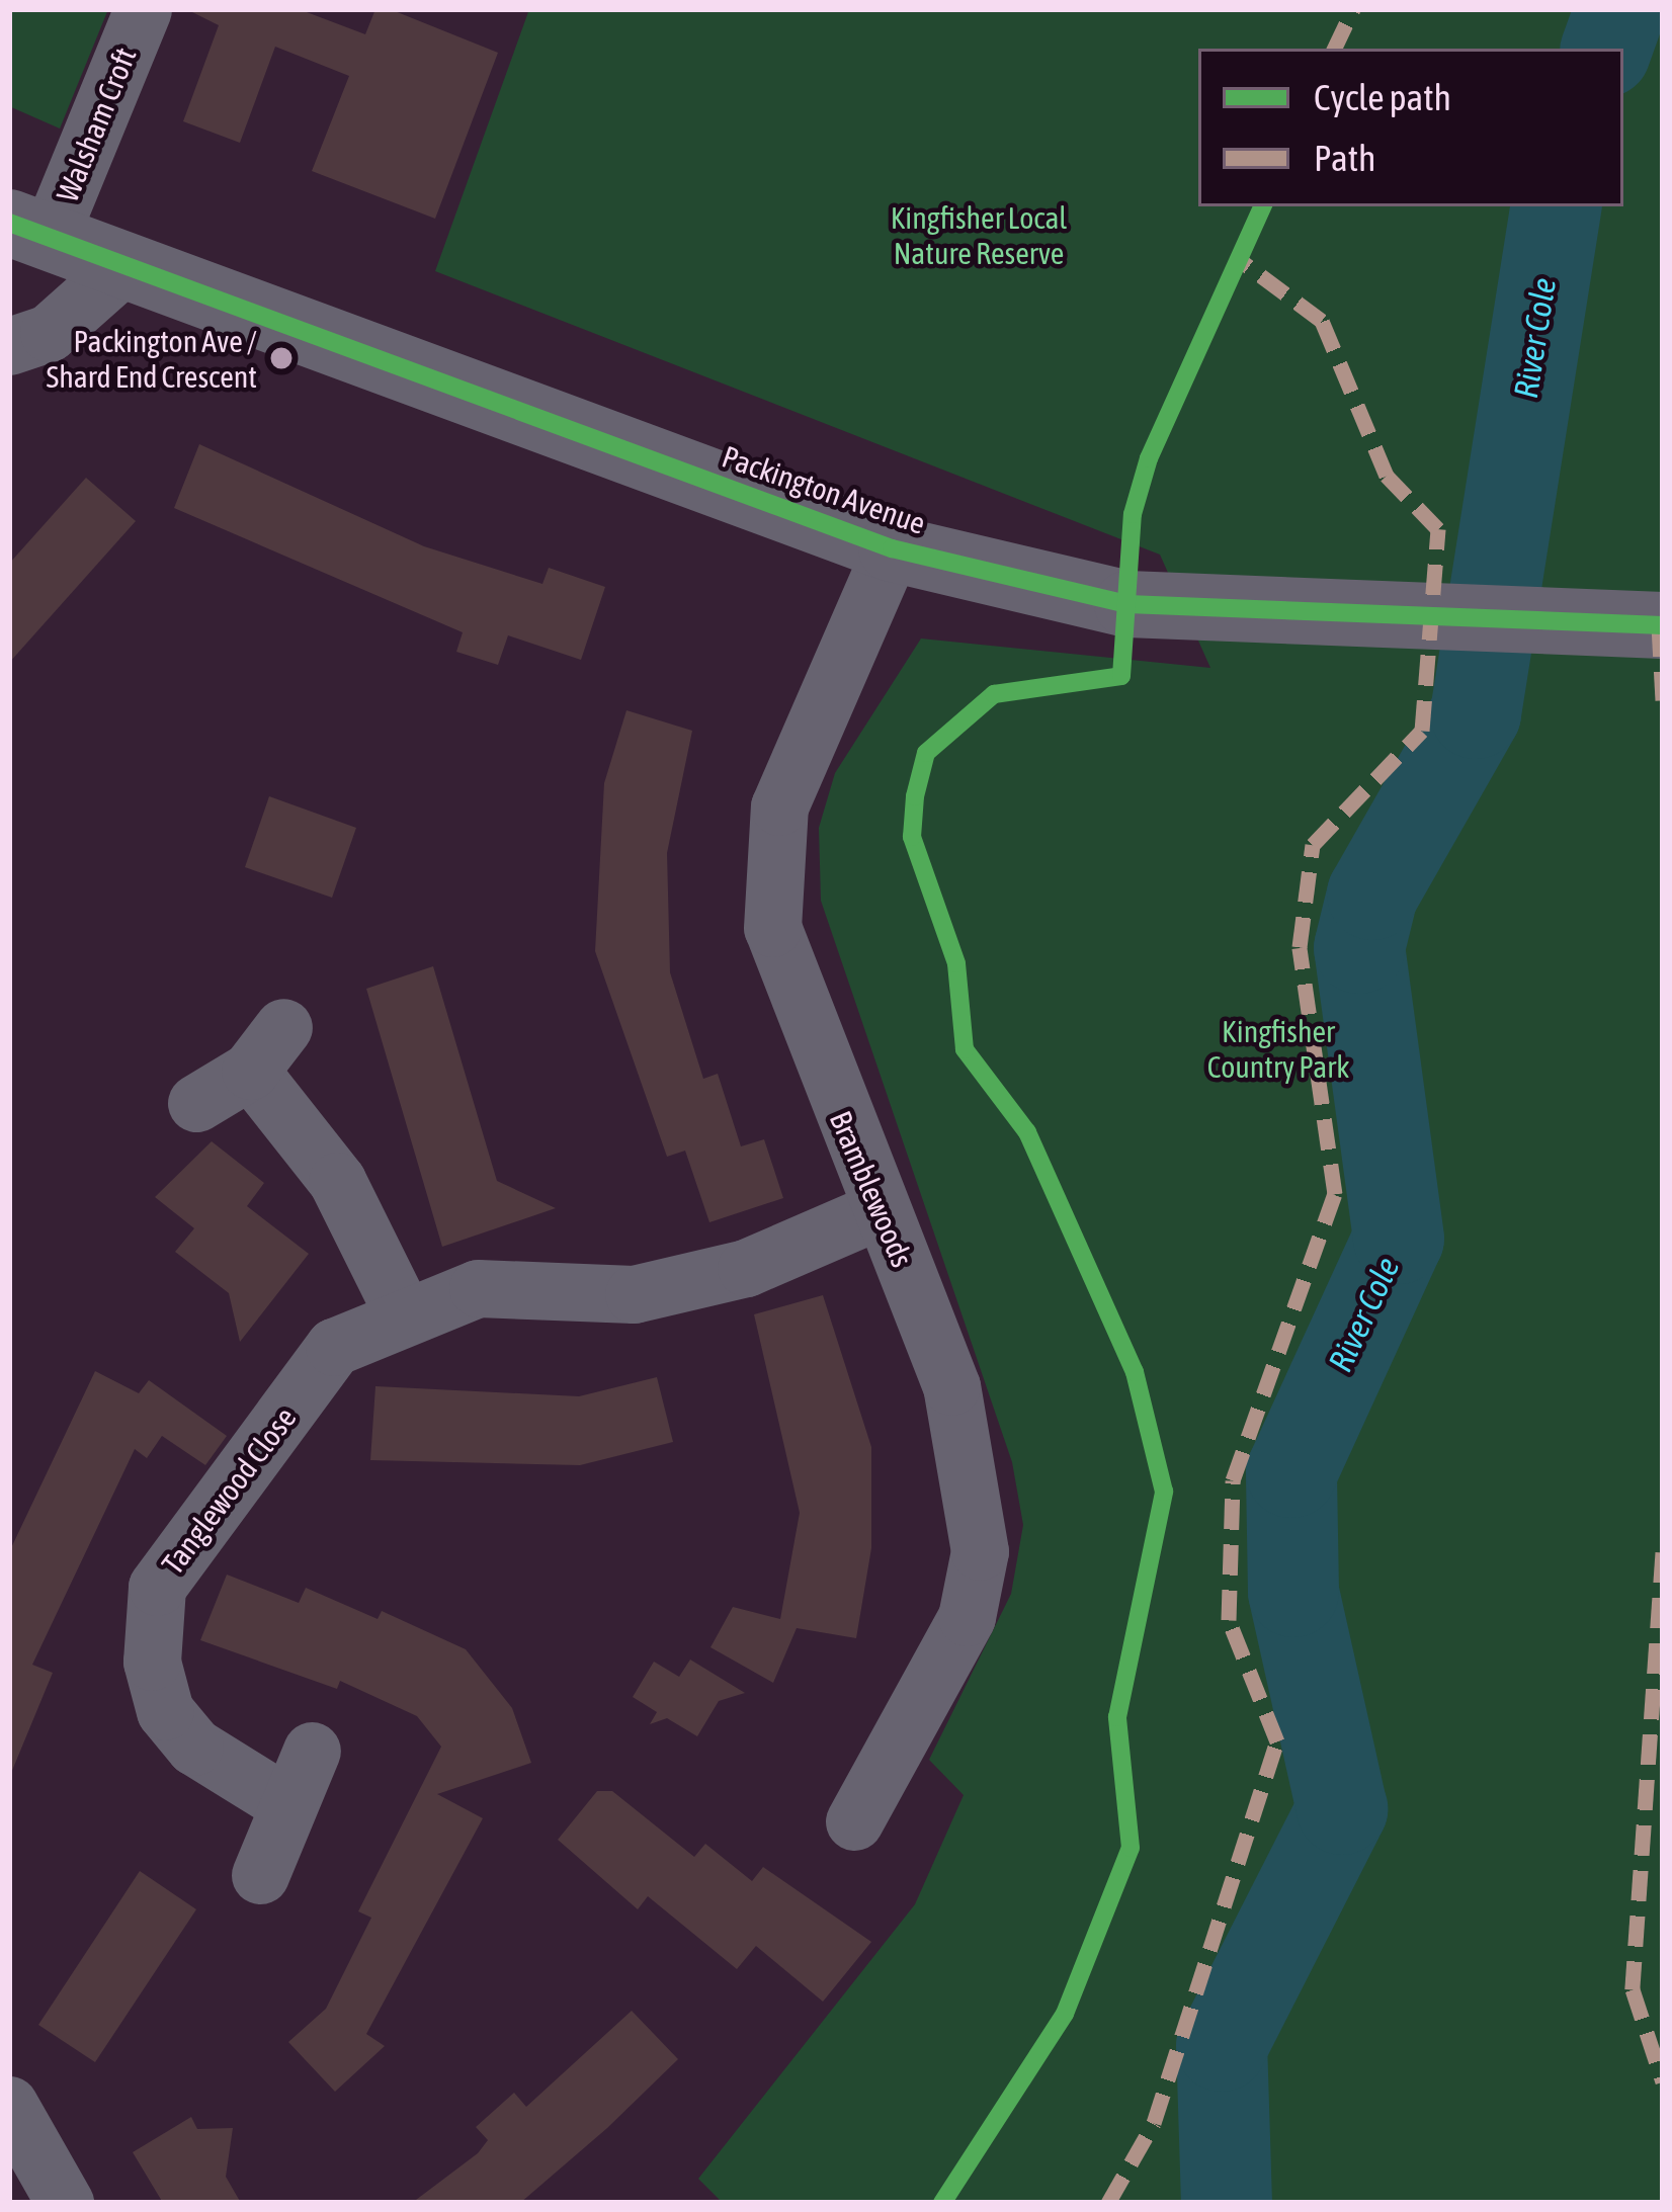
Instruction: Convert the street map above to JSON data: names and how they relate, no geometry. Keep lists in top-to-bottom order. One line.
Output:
{"streets":{"street":["Walsham Croft","Packington Avenue","Bramblewoods","Tanglewood Close"]},"crossings":[["Walsham Croft","Packington Avenue"],["Packington Avenue","Bramblewoods"],["Bramblewoods","Tanglewood Close"]],"water":["River Cole"],"parks":["Kingfisher Local Nature Reserve","Kingfisher Country Park"],"places":["Packington Ave / Shard End Crescent"],"legend":["Cycle path","Path"]}
